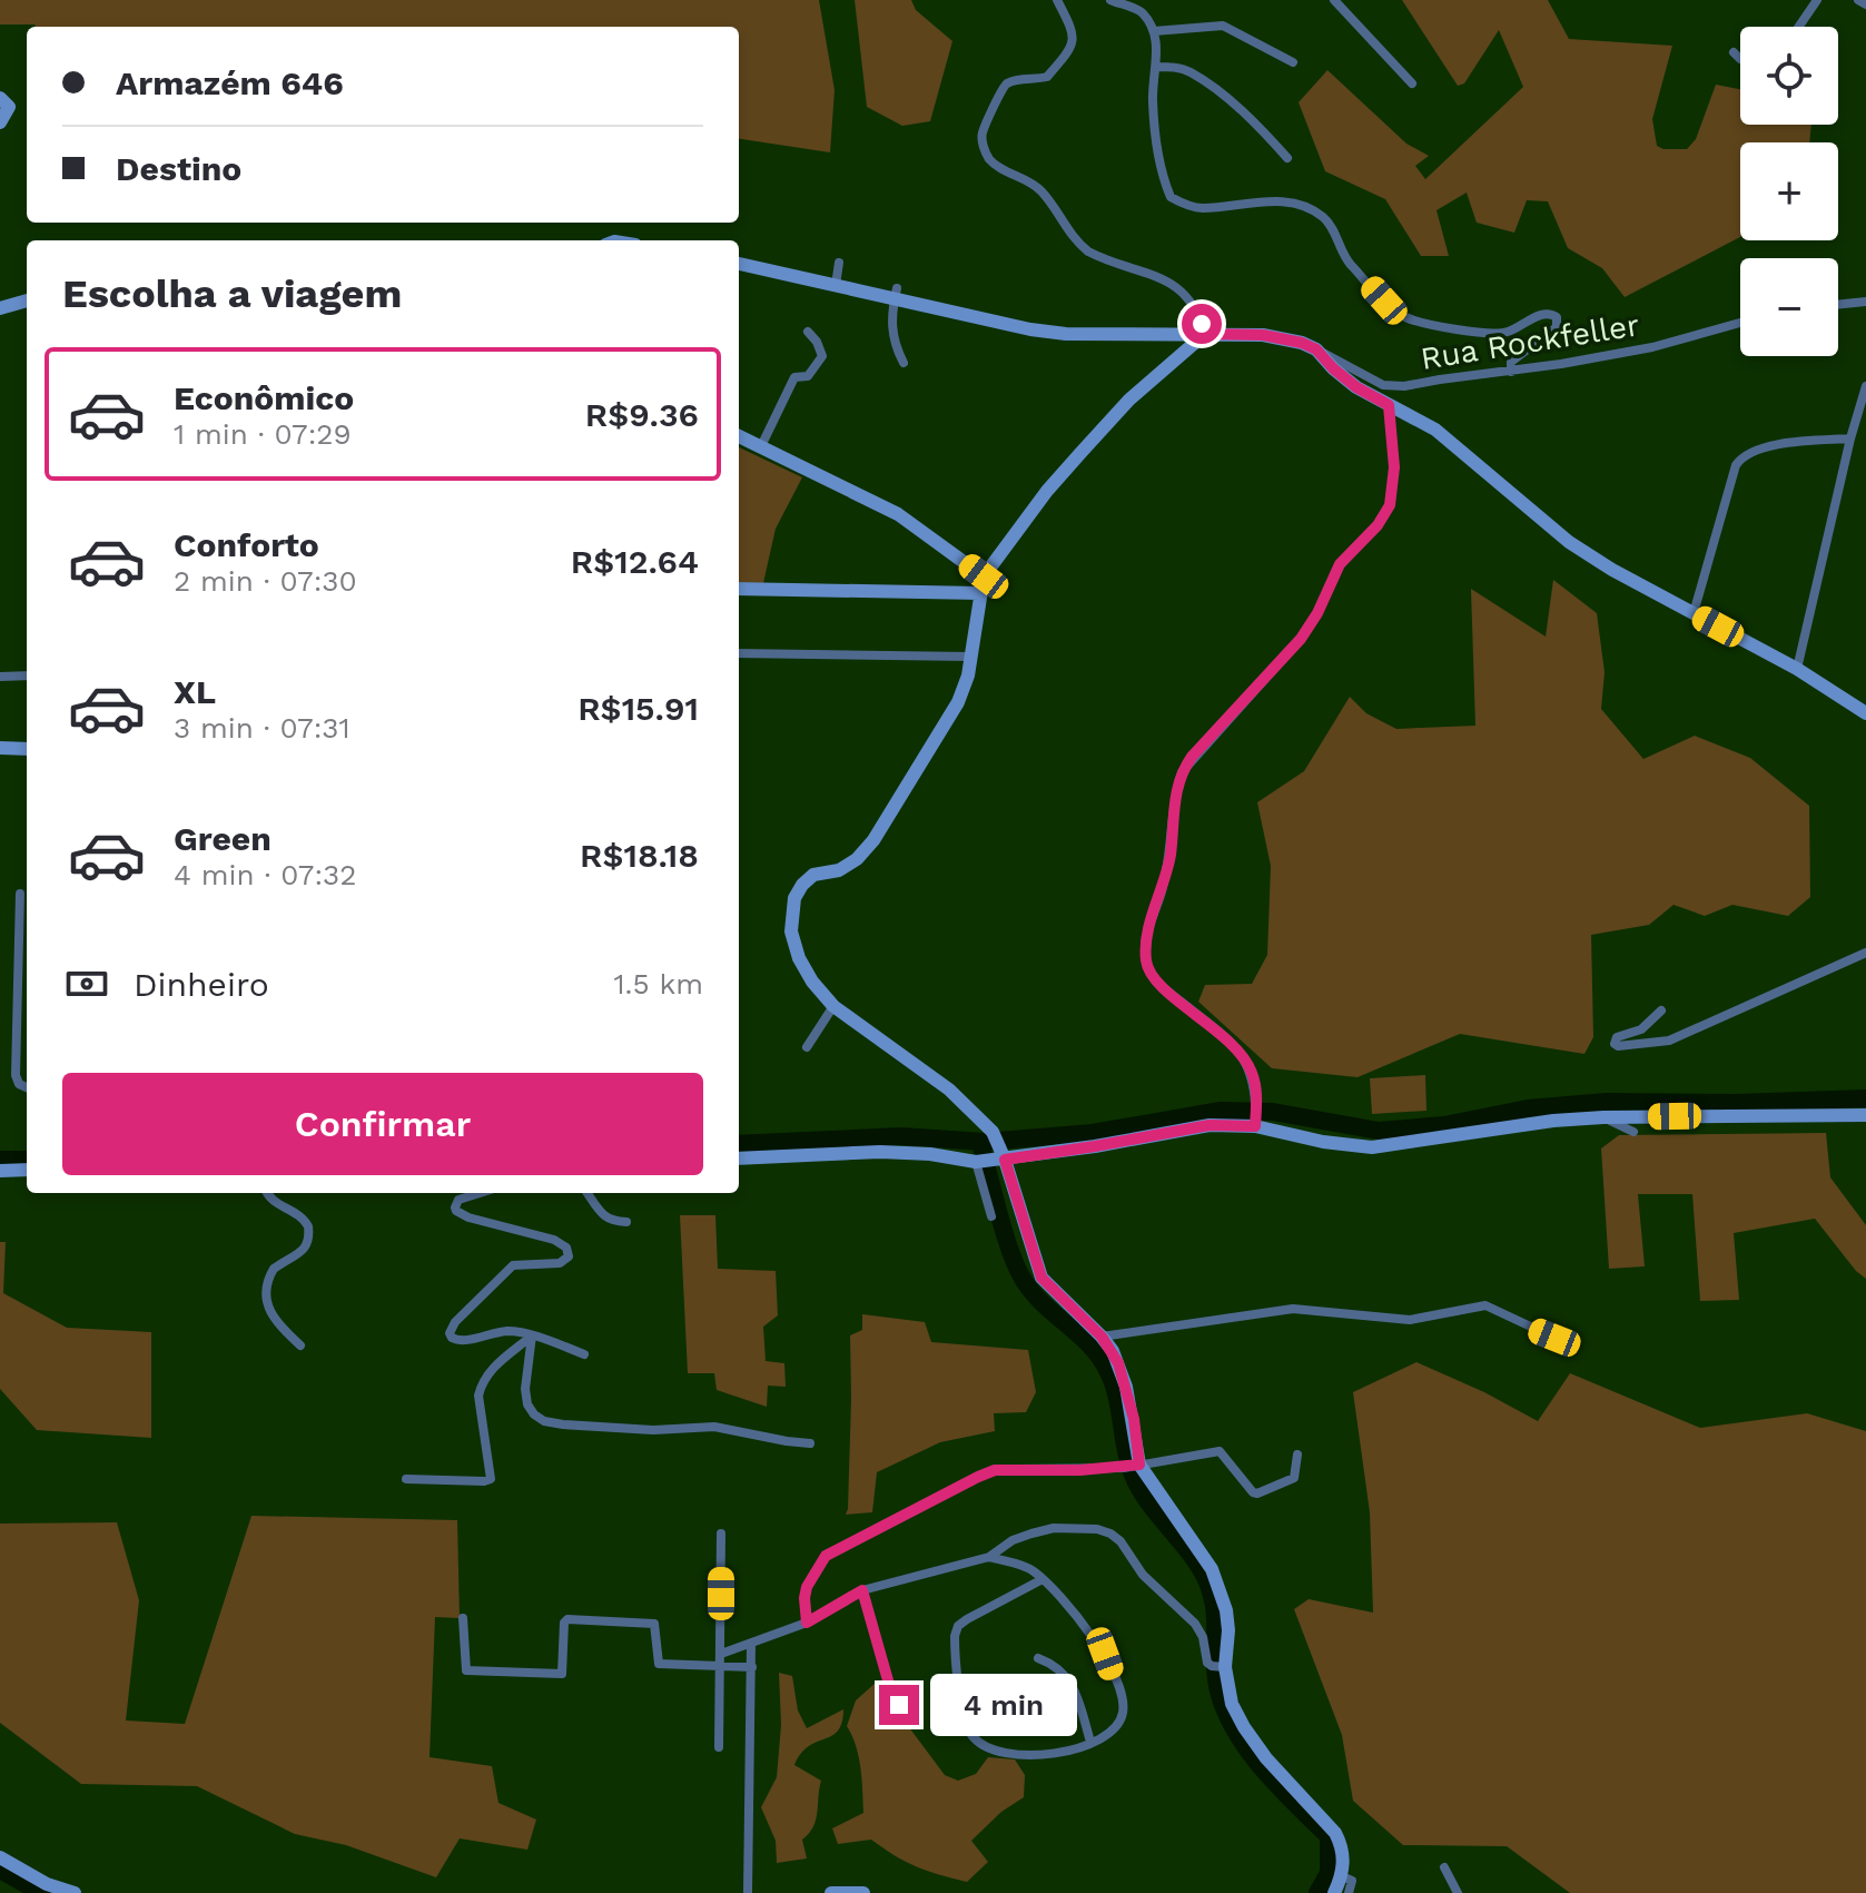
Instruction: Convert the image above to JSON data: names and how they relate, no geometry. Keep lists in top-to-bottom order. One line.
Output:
{"streets":{"street":["Rua Rockfeller"]},"page":{"map_buttons":["+","−"],"banner":["Armazém 646","Destino"],"heading":"Escolha a viagem","list":[{"name":"Econômico","note":"1 min · 07:29","value":"R$9.36"},{"name":"Conforto","note":"2 min · 07:30","value":"R$12.64"},{"name":"XL","note":"3 min · 07:31","value":"R$15.91"},{"name":"Green","note":"4 min · 07:32","value":"R$18.18"}],"pay":["Dinheiro","1.5 km"],"buttons":"Confirmar","bubble":"4 min"}}
